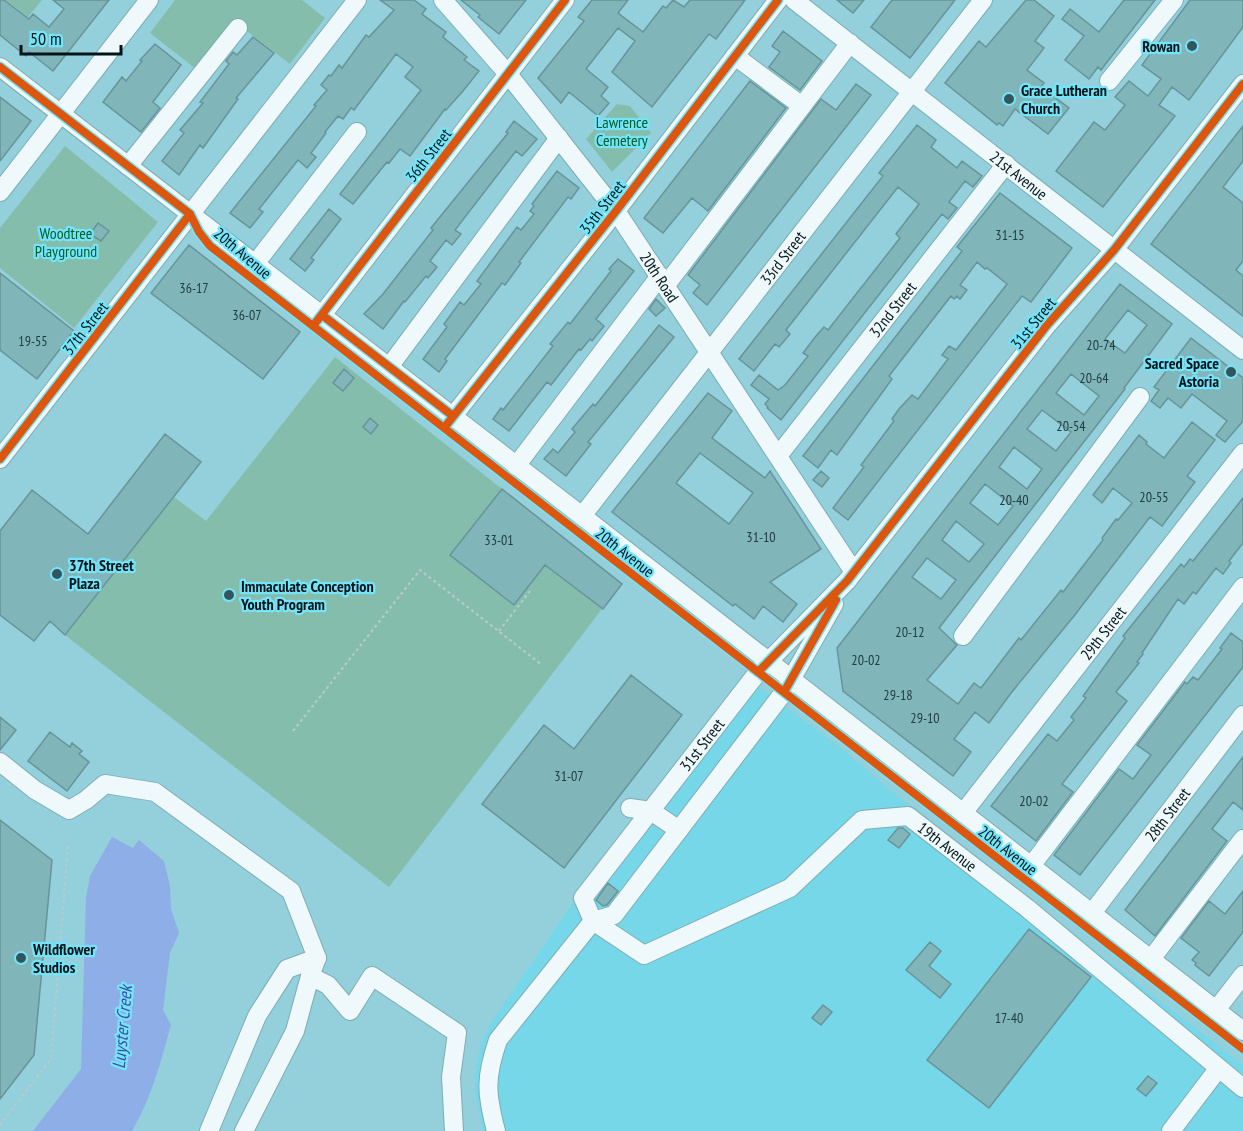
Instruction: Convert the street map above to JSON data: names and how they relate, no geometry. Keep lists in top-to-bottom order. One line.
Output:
{"streets":{"street":["36th Street","21st Avenue","35th Street","20th Avenue","33rd Street","20th Road","32nd Street","31st Street","37th Street","29th Street","28th Street","19th Avenue"]},"crossings":[["36th Street","20th Avenue"],["36th Street","20th Road"],["21st Avenue","33rd Street"],["21st Avenue","32nd Street"],["21st Avenue","31st Street"],["35th Street","20th Avenue"],["35th Street","20th Road"],["20th Avenue","33rd Street"],["20th Avenue","31st Street"],["20th Avenue","37th Street"],["20th Avenue","29th Street"],["20th Avenue","28th Street"],["33rd Street","20th Road"],["20th Road","32nd Street"],["20th Road","31st Street"],["31st Street","19th Avenue"]],"water":["Luyster Creek"],"parks":["Lawrence Cemetery","Woodtree Playground"],"places":["Rowan","Grace Lutheran Church","Sacred Space Astoria","37th Street Plaza","Immaculate Conception Youth Program","Wildflower Studios"],"house_numbers":["31-15","36-17","36-07","19-55","20-74","20-64","20-54","20-55","20-40","31-10","33-01","20-12","20-02","29-18","29-10","31-07","20-02","17-40"],"scale_bar":"50 m"}
